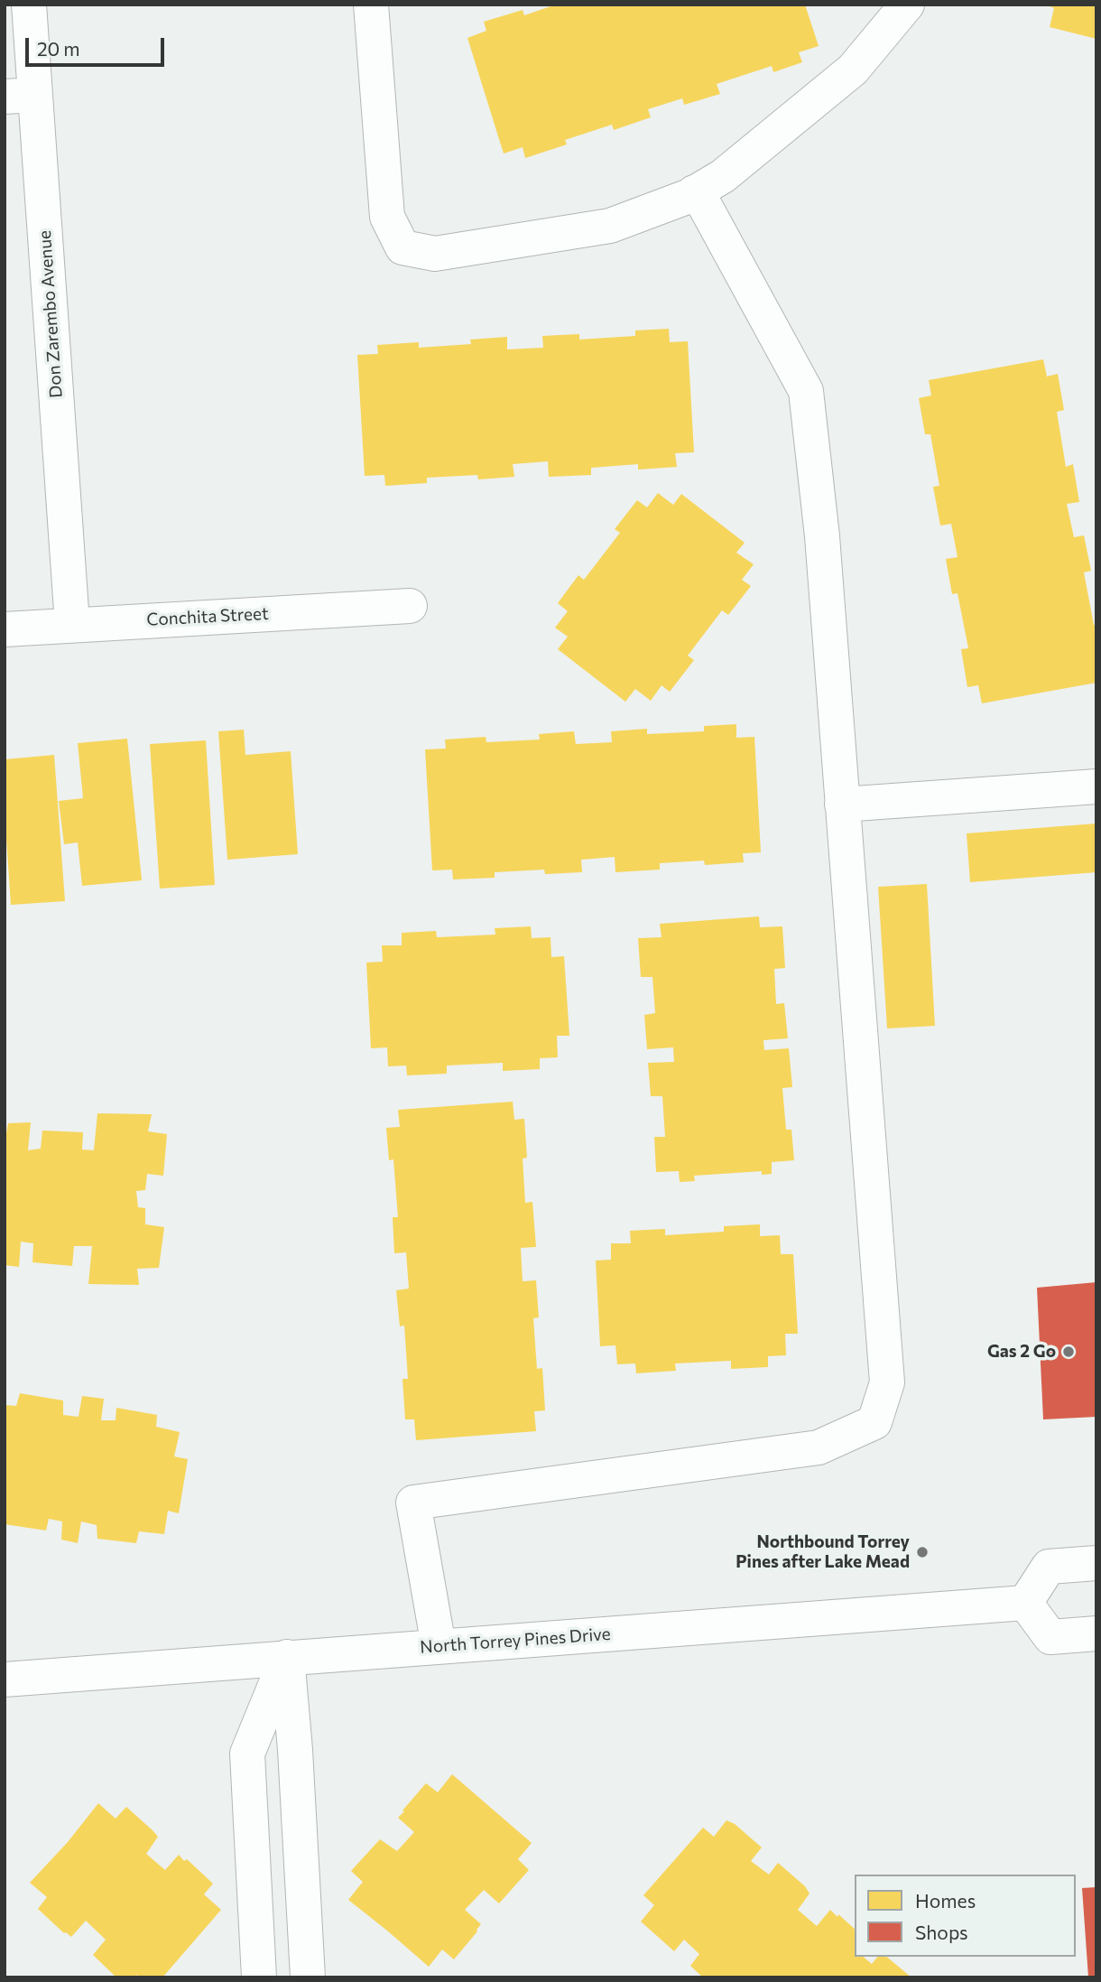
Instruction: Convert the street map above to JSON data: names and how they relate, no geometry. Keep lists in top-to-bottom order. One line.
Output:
{"streets":{"street":["Don Zarembo Avenue","Conchita Street","North Torrey Pines Drive"]},"crossings":[["Don Zarembo Avenue","Conchita Street"]],"places":["Gas 2 Go","Northbound Torrey Pines after Lake Mead"],"legend":["Homes","Shops"],"scale_bar":"20 m"}
